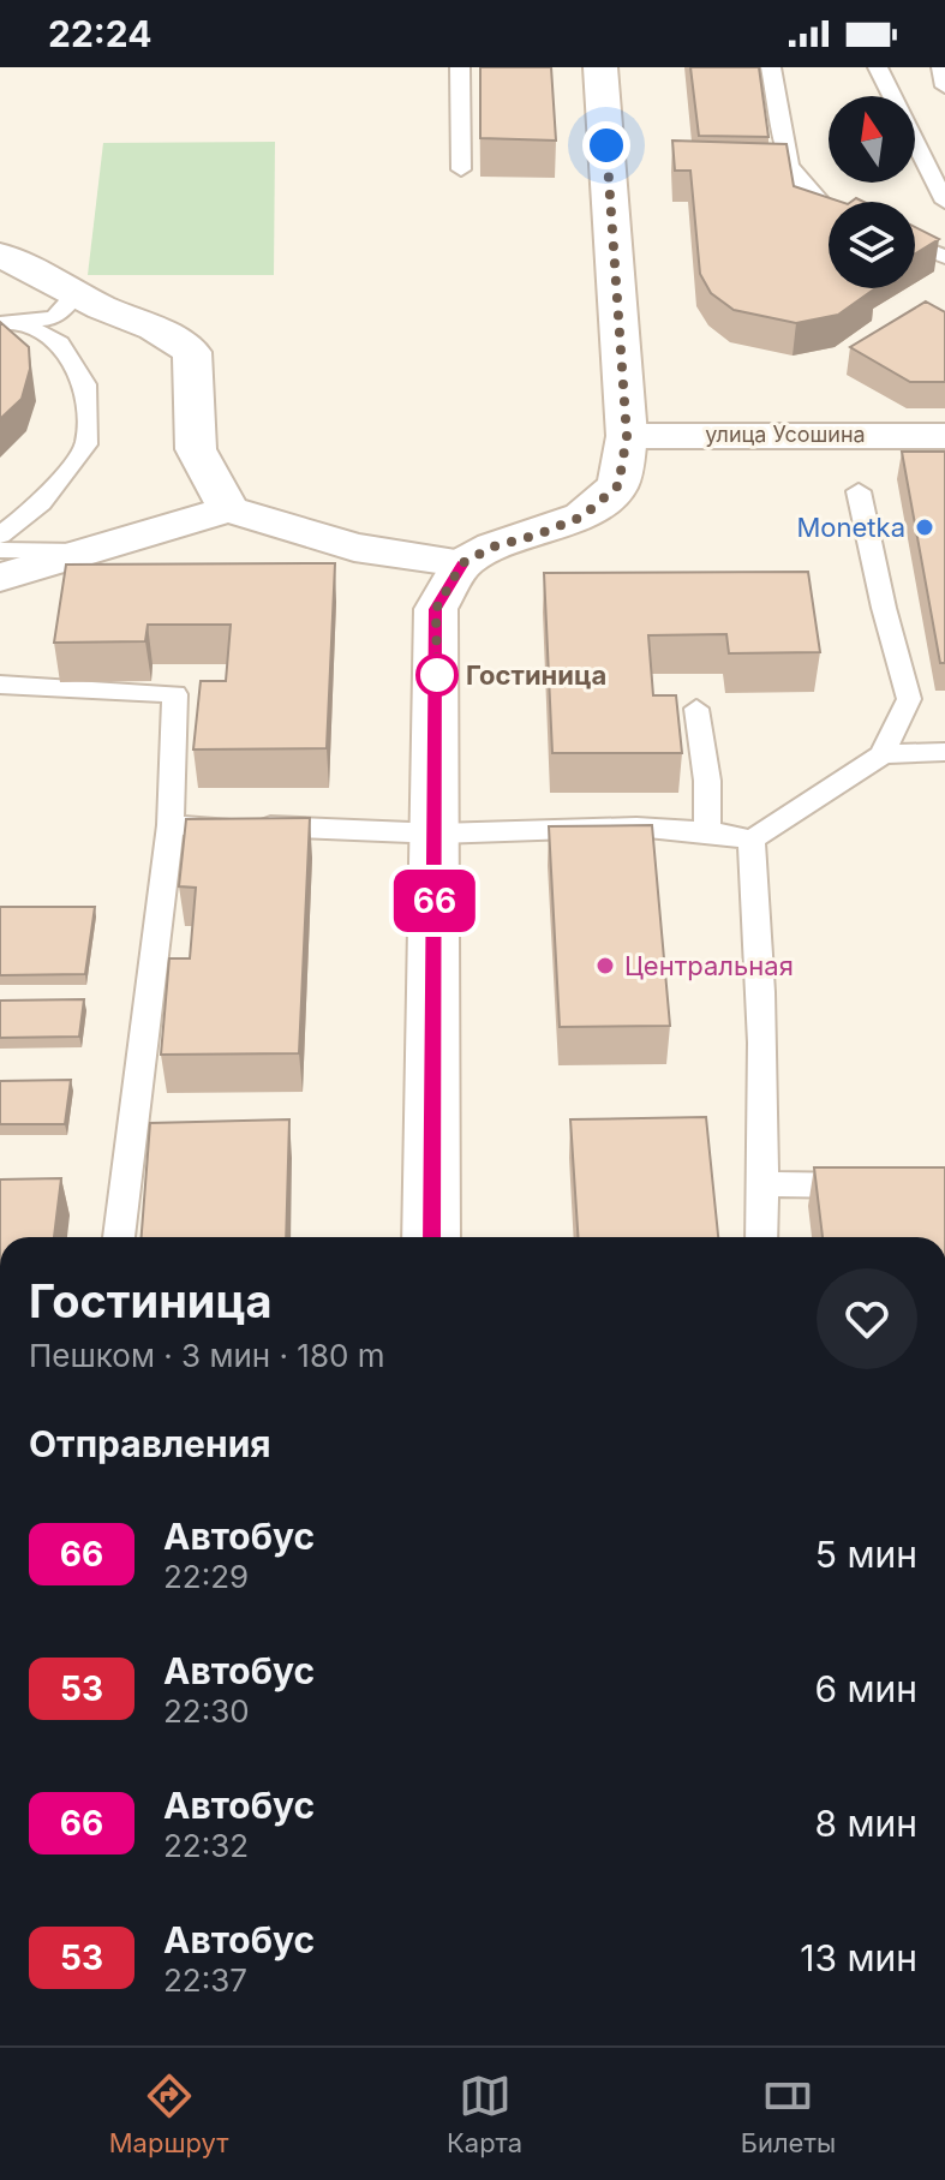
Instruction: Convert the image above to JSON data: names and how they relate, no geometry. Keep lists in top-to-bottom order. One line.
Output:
{"streets":{"street":["улица Усошина"]},"places":["Monetka","Гостиница","Центральная"],"lines":["bus line 66"],"north":"top","page":{"status":"22:24","on_map":"66","heading":[["Гостиница","Пешком · 3 мин · 180 m"],"Отправления"],"list":[{"mark":"66","name":"Автобус","note":"22:29","value":"5 мин"},{"mark":"53","name":"Автобус","note":"22:30","value":"6 мин"},{"mark":"66","name":"Автобус","note":"22:32","value":"8 мин"},{"mark":"53","name":"Автобус","note":"22:37","value":"13 мин"}],"tabs":["Маршрут","Карта","Билеты"]}}
